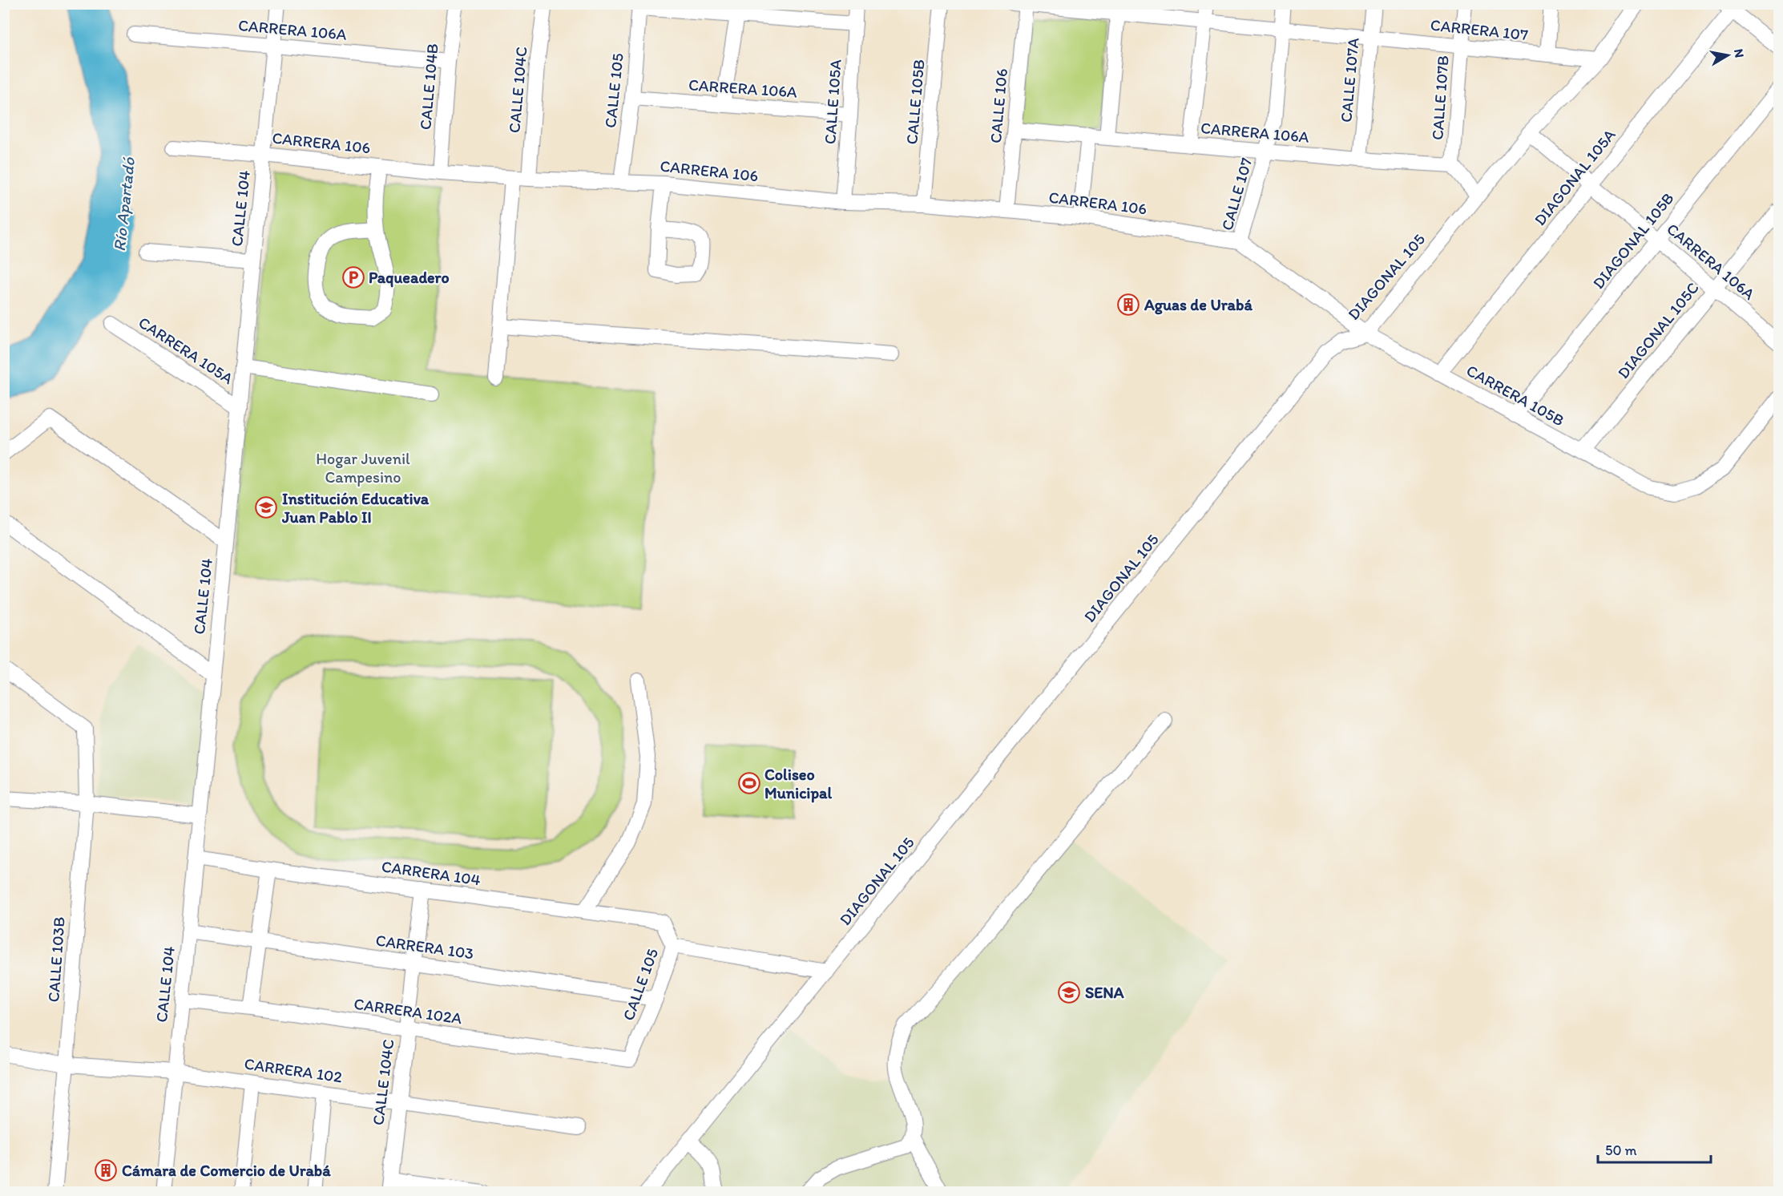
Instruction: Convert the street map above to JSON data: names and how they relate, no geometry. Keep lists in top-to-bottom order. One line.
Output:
{"streets":{"street":["CARRERA 106A","CARRERA 107","CALLE 107A","CALLE 104B","CALLE 104C","CALLE 105","CALLE 107B","CALLE 105A","CALLE 105B","CALLE 106","CARRERA 106","DIAGONAL 105A","CALLE 107","CALLE 104","DIAGONAL 105B","DIAGONAL 105","DIAGONAL 105C","CARRERA 105A","CARRERA 105B","CARRERA 104","CARRERA 103","CALLE 103B","CARRERA 102A","CARRERA 102"]},"crossings":[["CARRERA 106A","CALLE 107A"],["CARRERA 106A","CALLE 104B"],["CARRERA 106A","CALLE 105"],["CARRERA 106A","CALLE 107B"],["CARRERA 106A","CALLE 105A"],["CARRERA 106A","CALLE 106"],["CARRERA 106A","DIAGONAL 105A"],["CARRERA 106A","CALLE 107"],["CARRERA 106A","CALLE 104"],["CARRERA 106A","DIAGONAL 105B"],["CARRERA 106A","DIAGONAL 105"],["CARRERA 106A","DIAGONAL 105C"],["CARRERA 107","CALLE 107A"],["CARRERA 107","CALLE 107B"],["CARRERA 107","CALLE 106"],["CARRERA 107","CALLE 107"],["CARRERA 107","DIAGONAL 105"],["CALLE 104B","CARRERA 106"],["CALLE 104C","CARRERA 106"],["CALLE 104C","CARRERA 104"],["CALLE 104C","CARRERA 103"],["CALLE 104C","CARRERA 102A"],["CALLE 104C","CARRERA 102"],["CALLE 105","CARRERA 106"],["CALLE 105","CARRERA 104"],["CALLE 105","CARRERA 103"],["CALLE 105","CARRERA 102A"],["CALLE 105A","CARRERA 106"],["CALLE 105B","CARRERA 106"],["CALLE 106","CARRERA 106"],["CARRERA 106","CALLE 107"],["CARRERA 106","CALLE 104"],["DIAGONAL 105A","CARRERA 105B"],["CALLE 107","DIAGONAL 105"],["CALLE 107","CARRERA 105B"],["CALLE 104","CARRERA 105A"],["CALLE 104","CARRERA 104"],["CALLE 104","CARRERA 103"],["CALLE 104","CARRERA 102A"],["CALLE 104","CARRERA 102"],["DIAGONAL 105B","CARRERA 105B"],["DIAGONAL 105","CARRERA 105B"],["DIAGONAL 105C","CARRERA 105B"],["CALLE 103B","CARRERA 102"]],"water":["Río Apartadó"],"parks":["Hogar Juvenil Campesino"],"places":{"parking":["Paqueadero"],"building":["Aguas de Urabá","Cámara de Comercio de Urabá"],"school or university":["Institución Educativa Juan Pablo II","SENA"],"sports":["Coliseo Municipal"]},"scale_bar":"50 m","north":"right"}
